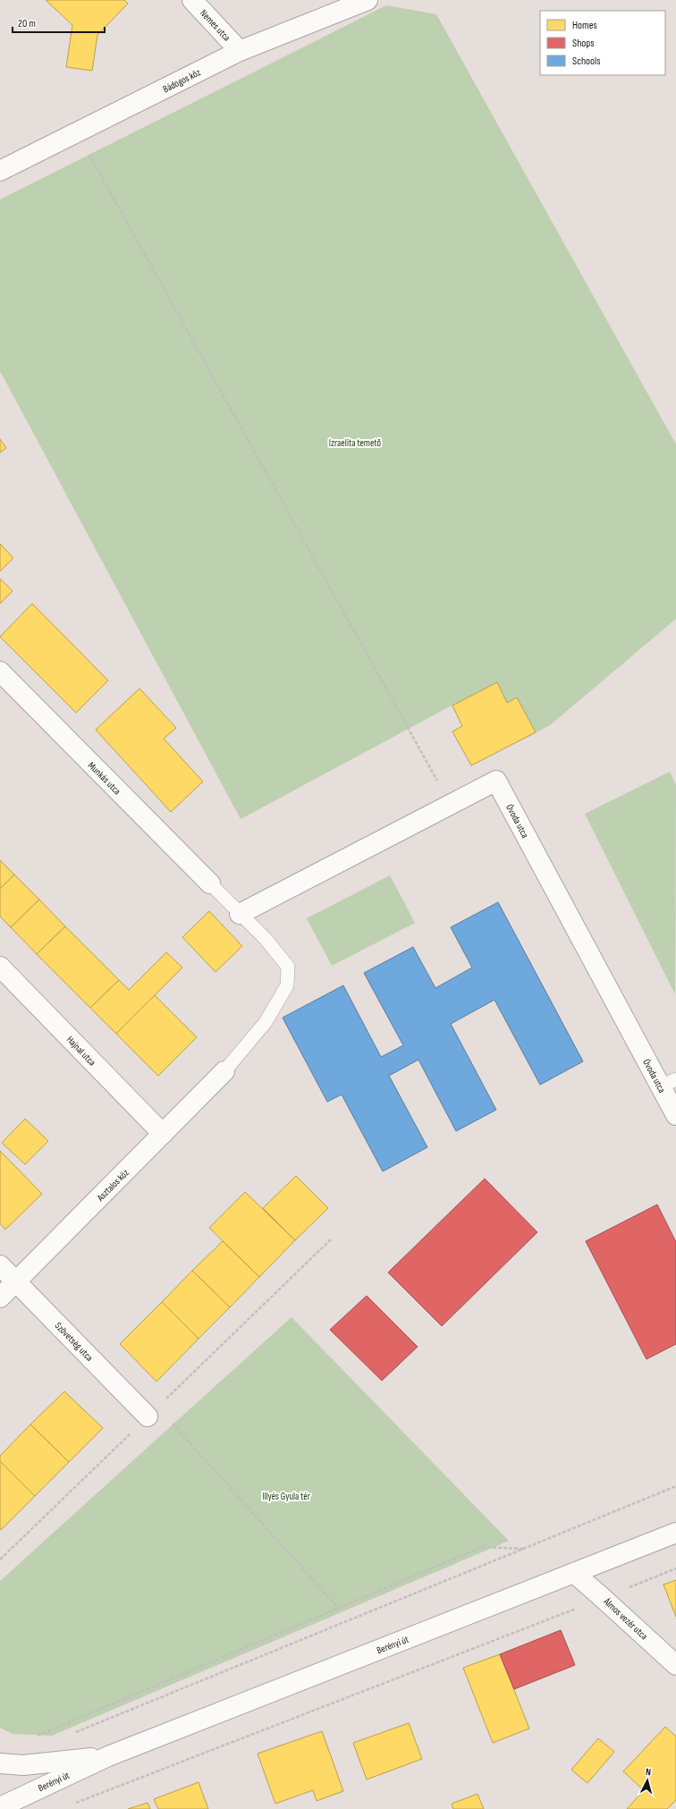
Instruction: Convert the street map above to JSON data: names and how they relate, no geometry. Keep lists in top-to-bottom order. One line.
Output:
{"streets":{"street":["Nemes utca","Bádogos köz","Munkás utca","Óvoda utca","Hajnal utca","Asztalos köz","Szövetség utca","Álmos vezér utca","Berényi út"]},"crossings":[["Nemes utca","Bádogos köz"],["Hajnal utca","Asztalos köz"],["Asztalos köz","Szövetség utca"],["Álmos vezér utca","Berényi út"]],"parks":["Izraelita temető","Illyés Gyula tér"],"legend":["Homes","Shops","Schools"],"scale_bar":"20 m","north":"top"}
